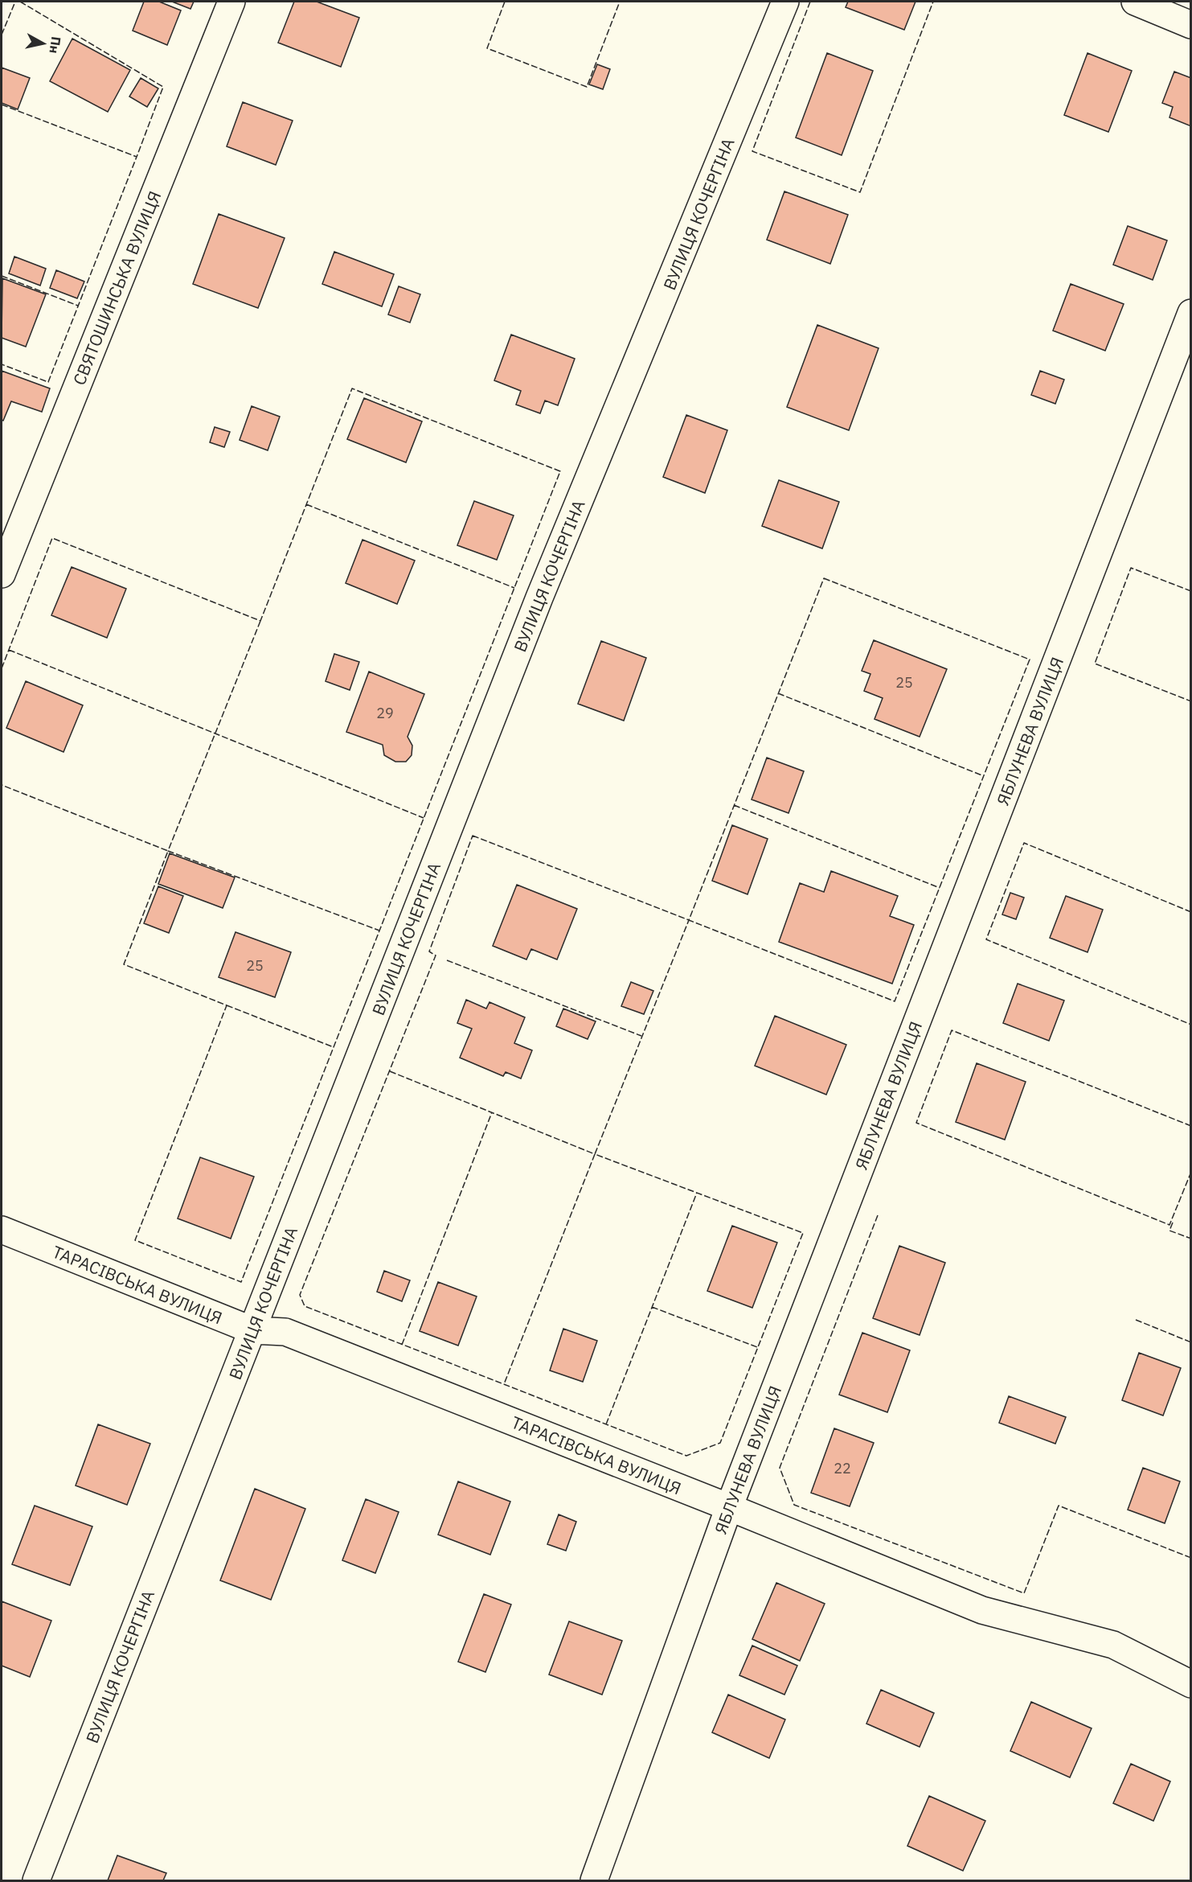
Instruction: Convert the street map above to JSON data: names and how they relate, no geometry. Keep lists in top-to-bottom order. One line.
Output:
{"streets":{"street":["ВУЛИЦЯ КОЧЕРГІНА","СВЯТОШИНСЬКА ВУЛИЦЯ","ЯБЛУНЕВА ВУЛИЦЯ","ТАРАСІВСЬКА ВУЛИЦЯ"]},"crossings":[["ВУЛИЦЯ КОЧЕРГІНА","ТАРАСІВСЬКА ВУЛИЦЯ"],["ЯБЛУНЕВА ВУЛИЦЯ","ТАРАСІВСЬКА ВУЛИЦЯ"]],"house_numbers":["25","29","25","22"],"north":"right"}
